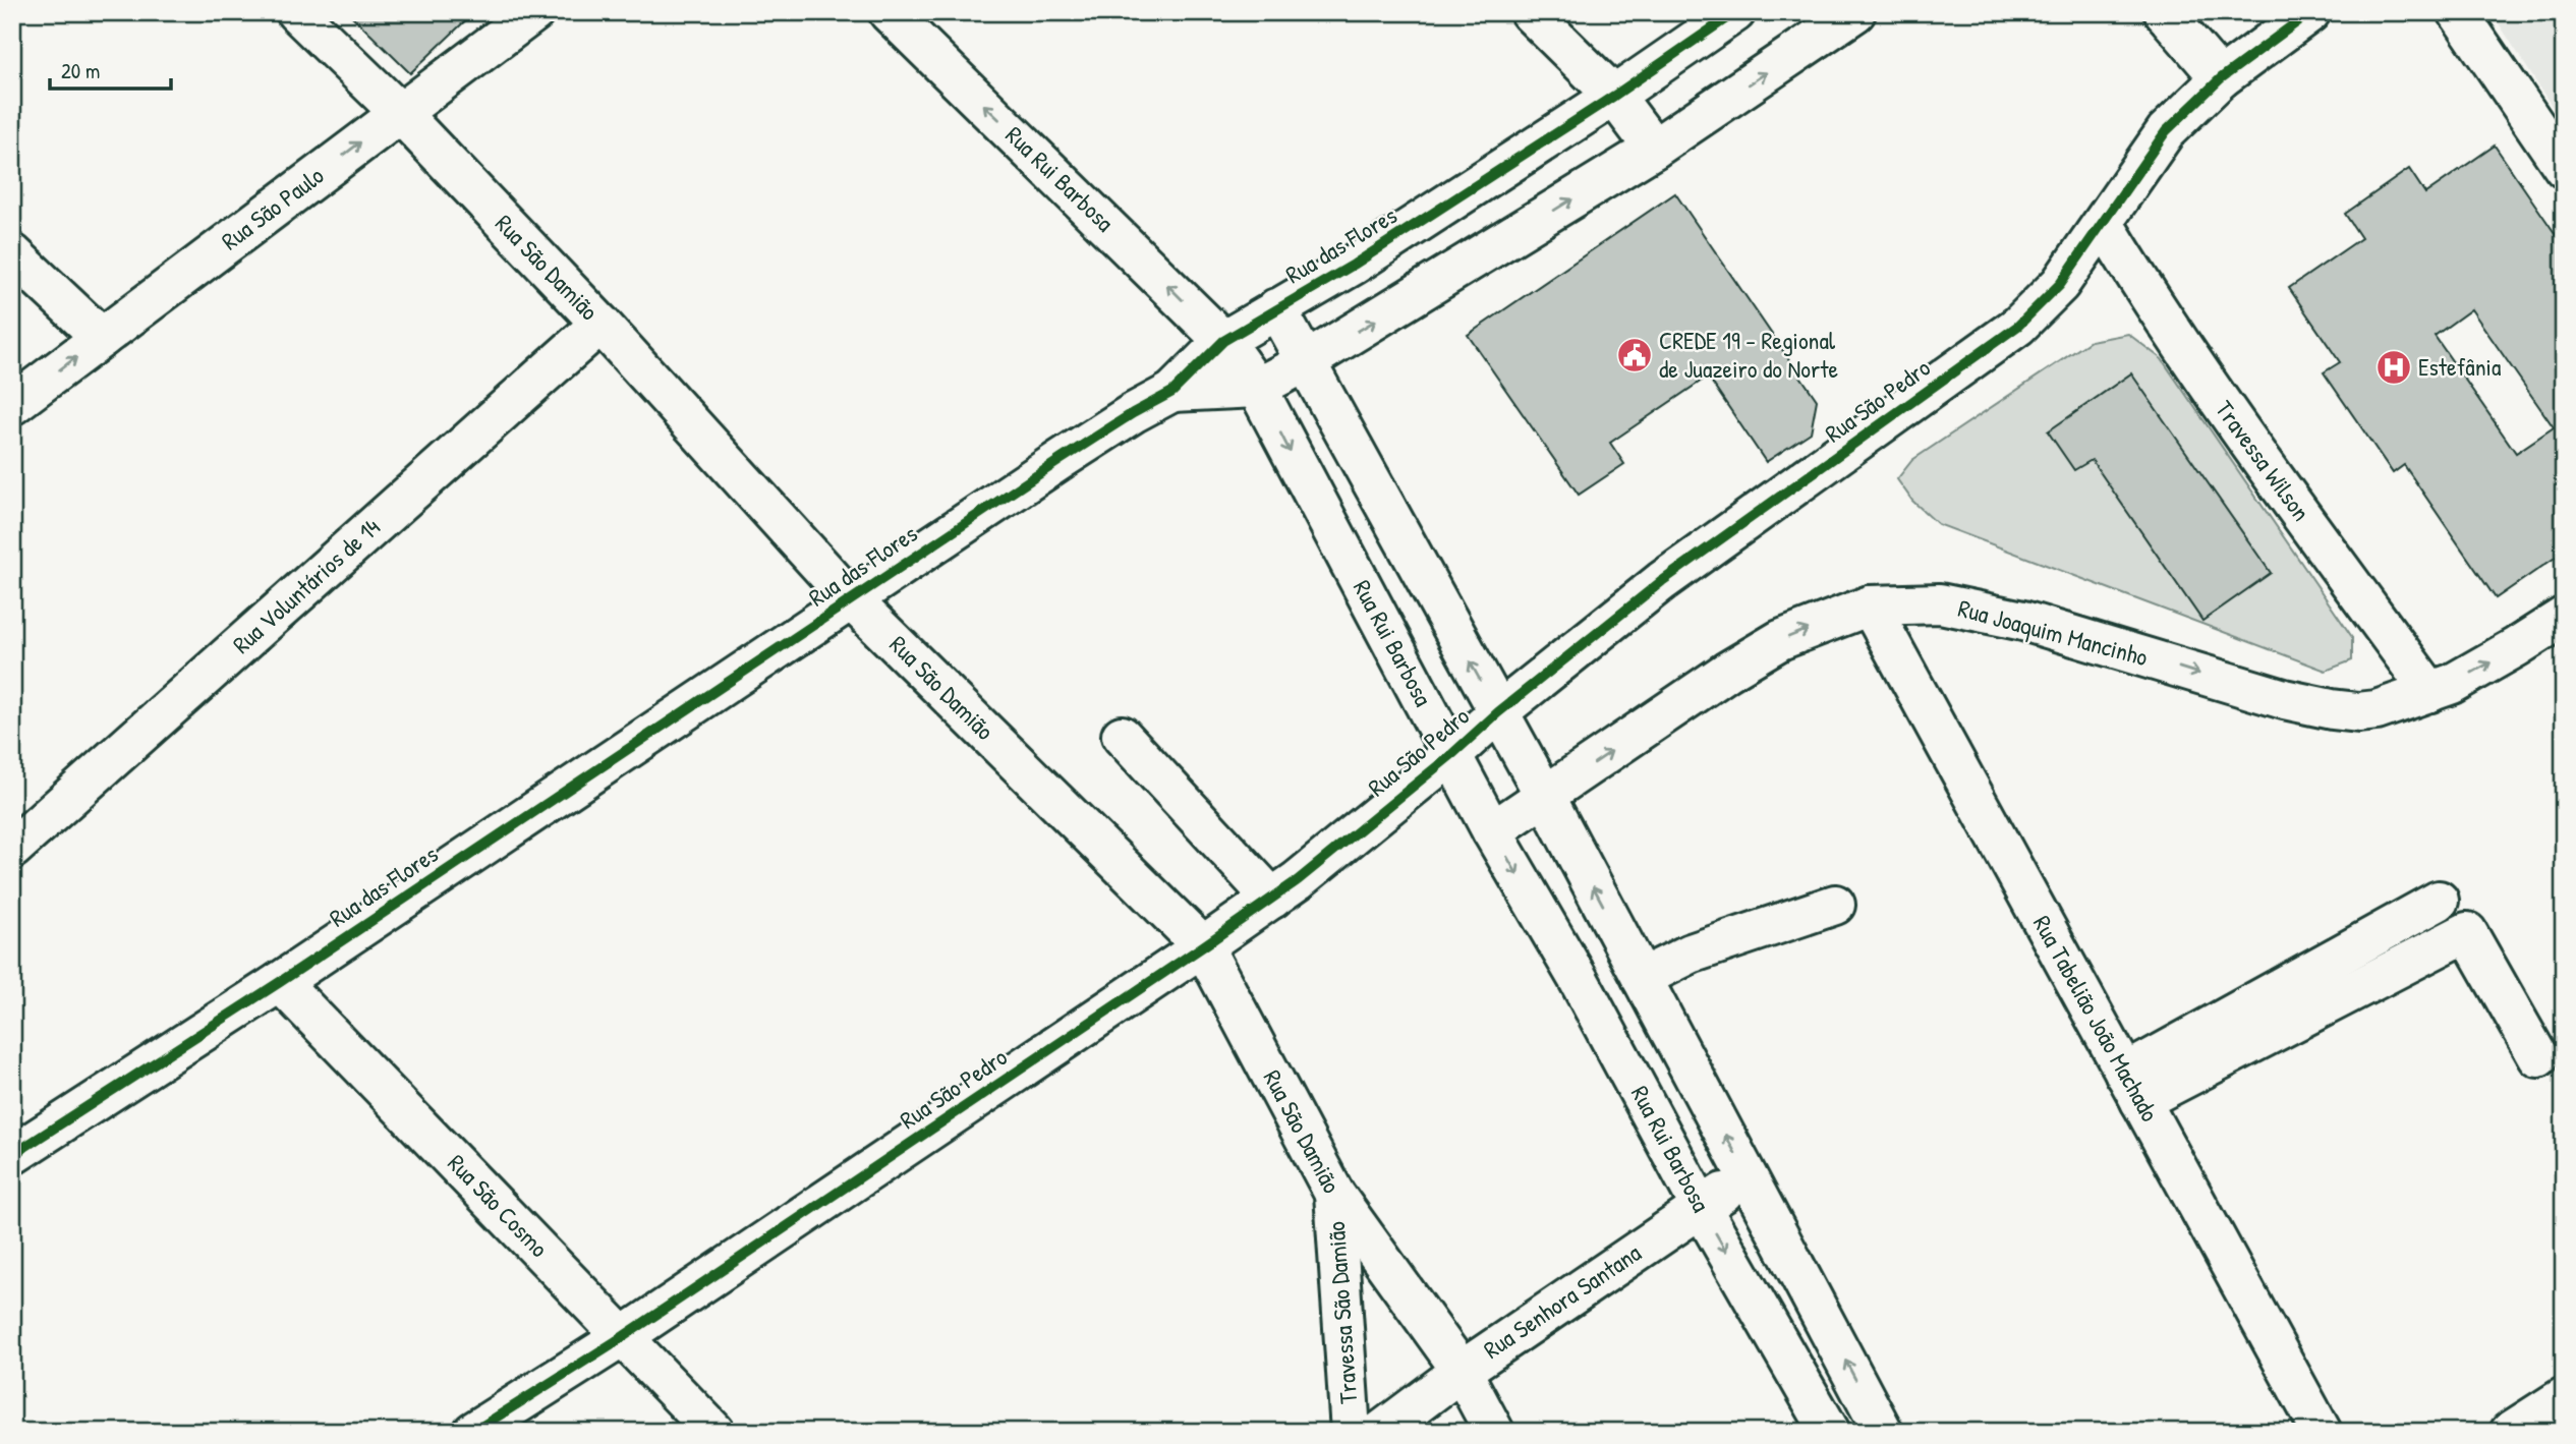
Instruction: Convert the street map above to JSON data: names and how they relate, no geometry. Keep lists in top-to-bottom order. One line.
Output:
{"streets":{"street":["Rua Rui Barbosa","Rua São Paulo","Rua das Flores","Rua São Damião","Rua São Pedro","Travessa Wilson","Rua Voluntários de 14","Rua Joaquim Mancinho","Rua Tabelião João Machado","Rua São Cosmo","Rua Senhora Santana","Travessa São Damião"]},"crossings":[["Rua Rui Barbosa","Rua das Flores"],["Rua Rui Barbosa","Rua São Pedro"],["Rua Rui Barbosa","Rua Joaquim Mancinho"],["Rua Rui Barbosa","Rua Senhora Santana"],["Rua São Paulo","Rua São Damião"],["Rua das Flores","Rua São Damião"],["Rua das Flores","Rua São Cosmo"],["Rua São Damião","Rua São Pedro"],["Rua São Damião","Rua Voluntários de 14"],["Rua São Damião","Rua Senhora Santana"],["Rua São Damião","Travessa São Damião"],["Rua São Pedro","Travessa Wilson"],["Rua São Pedro","Rua São Cosmo"],["Travessa Wilson","Rua Joaquim Mancinho"],["Rua Joaquim Mancinho","Rua Tabelião João Machado"]],"one_way":["Rua São Paulo"],"places":{"public building":["CREDE 19 - Regional de Juazeiro do Norte"],"hospital":["Estefânia"]},"scale_bar":"20 m"}
